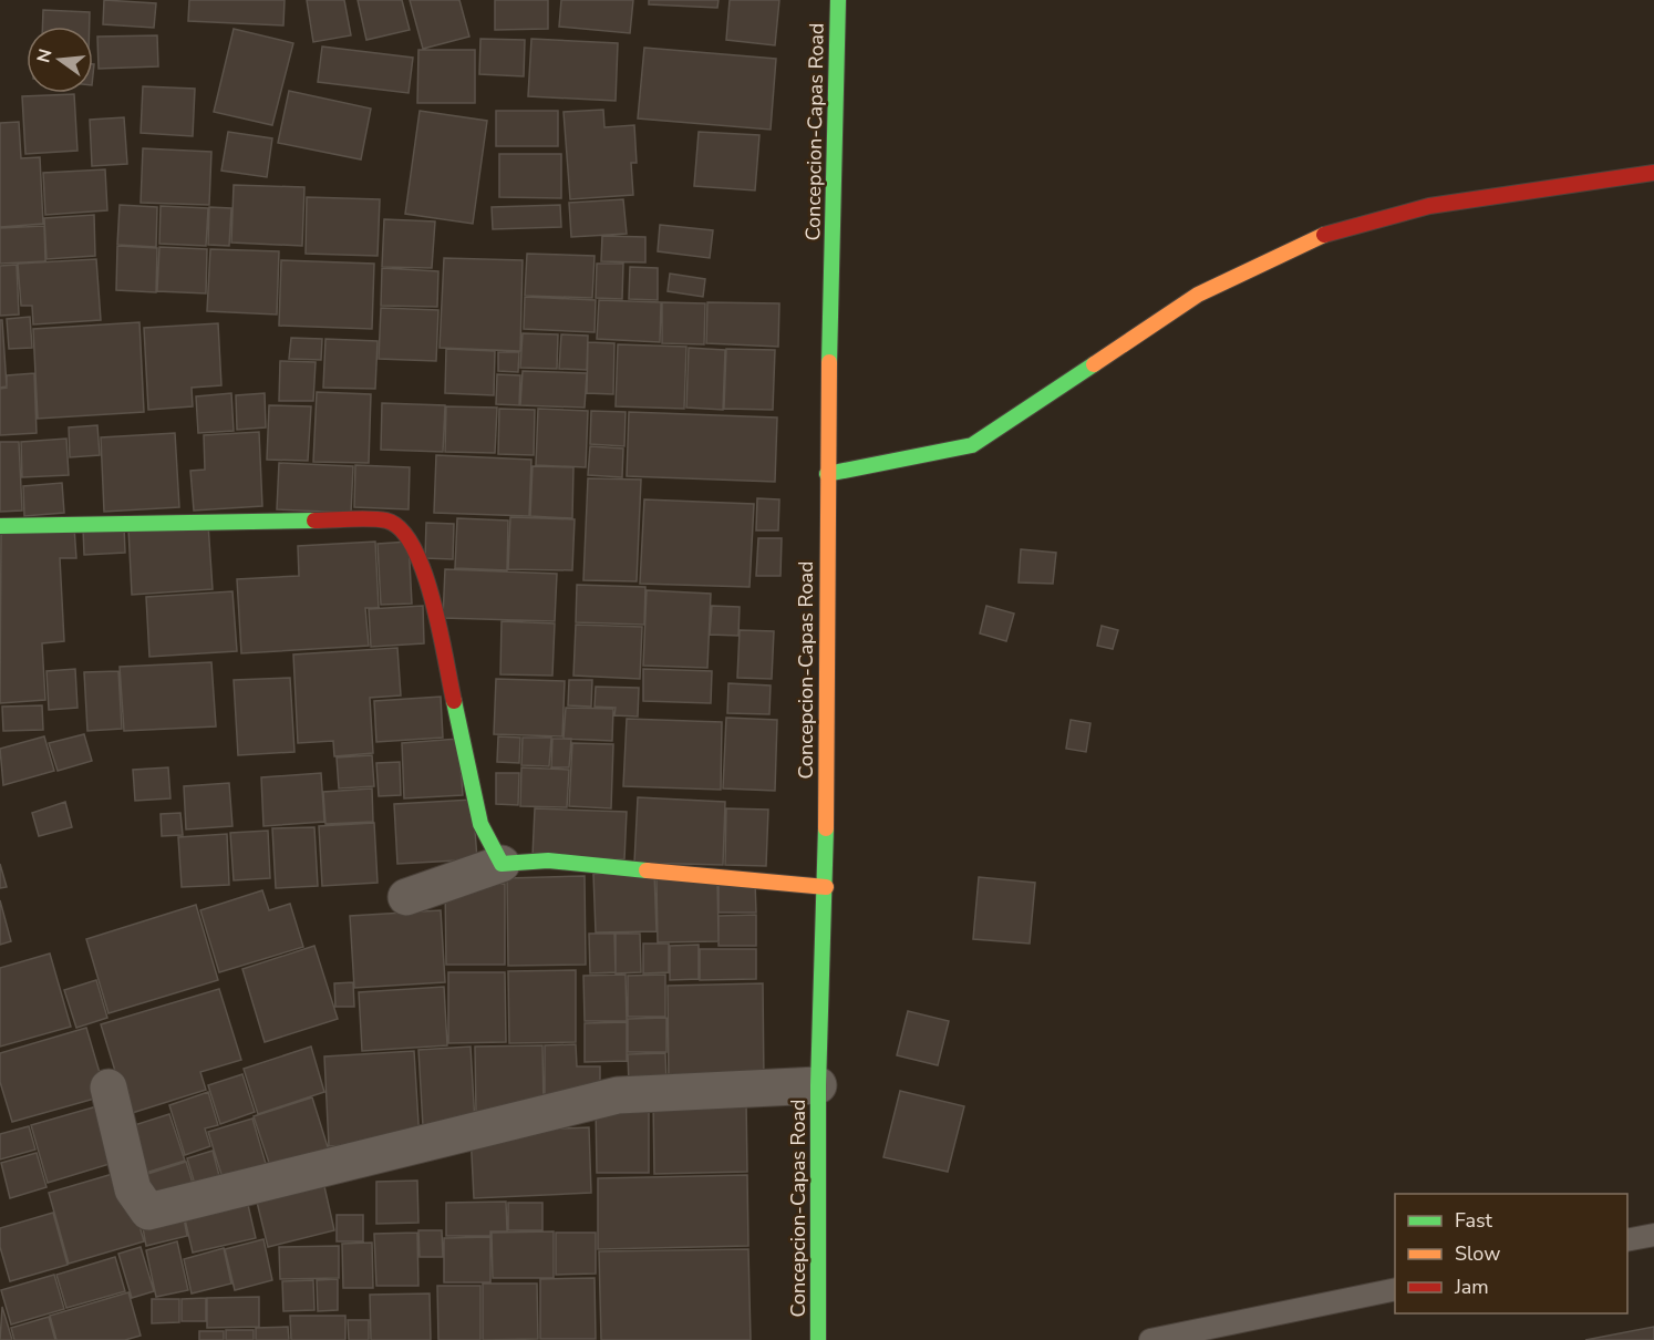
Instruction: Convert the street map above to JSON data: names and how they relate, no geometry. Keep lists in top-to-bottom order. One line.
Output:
{"streets":{"street":["Concepcion-Capas Road"]},"legend":["Fast","Slow","Jam"],"north":"left"}
